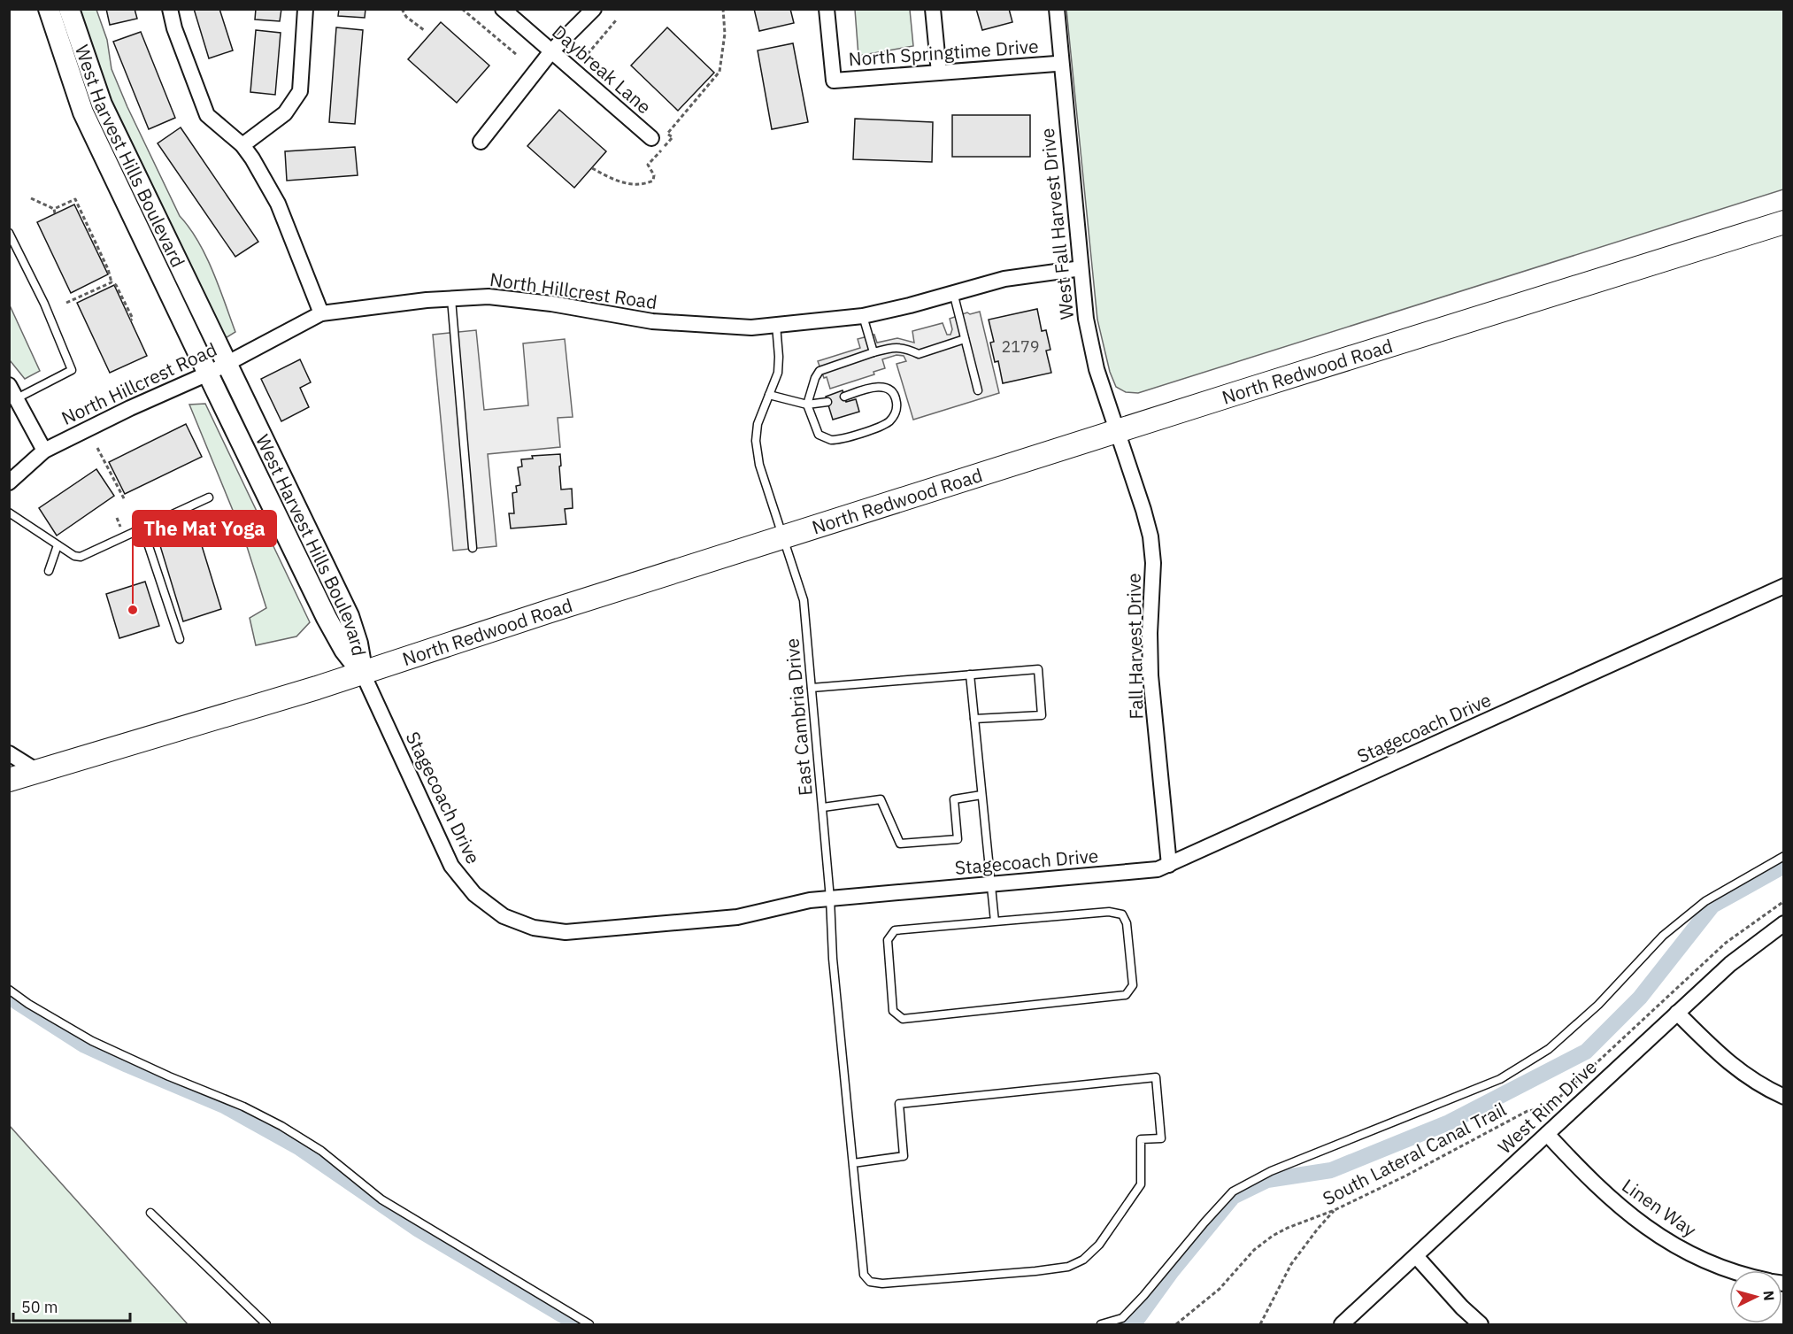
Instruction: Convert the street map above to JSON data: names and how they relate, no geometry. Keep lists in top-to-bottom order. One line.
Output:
{"streets":{"main road":["North Redwood Road"],"street":["North Springtime Drive","Daybreak Lane","West Harvest Hills Boulevard","West Fall Harvest Drive","North Hillcrest Road","Fall Harvest Drive","Stagecoach Drive","West Rim Drive","Linen Way"],"lane":["East Cambria Drive"],"path":["South Lateral Canal Trail"]},"crossings":[["West Harvest Hills Boulevard","North Hillcrest Road"],["West Harvest Hills Boulevard","North Redwood Road"],["West Harvest Hills Boulevard","Stagecoach Drive"],["West Fall Harvest Drive","North Redwood Road"],["West Fall Harvest Drive","Fall Harvest Drive"],["North Hillcrest Road","East Cambria Drive"],["North Redwood Road","Fall Harvest Drive"],["North Redwood Road","East Cambria Drive"],["North Redwood Road","Stagecoach Drive"],["Fall Harvest Drive","Stagecoach Drive"],["East Cambria Drive","Stagecoach Drive"],["West Rim Drive","Linen Way"]],"places":["The Mat Yoga"],"house_numbers":["2179"],"scale_bar":"50 m","north":"right"}
